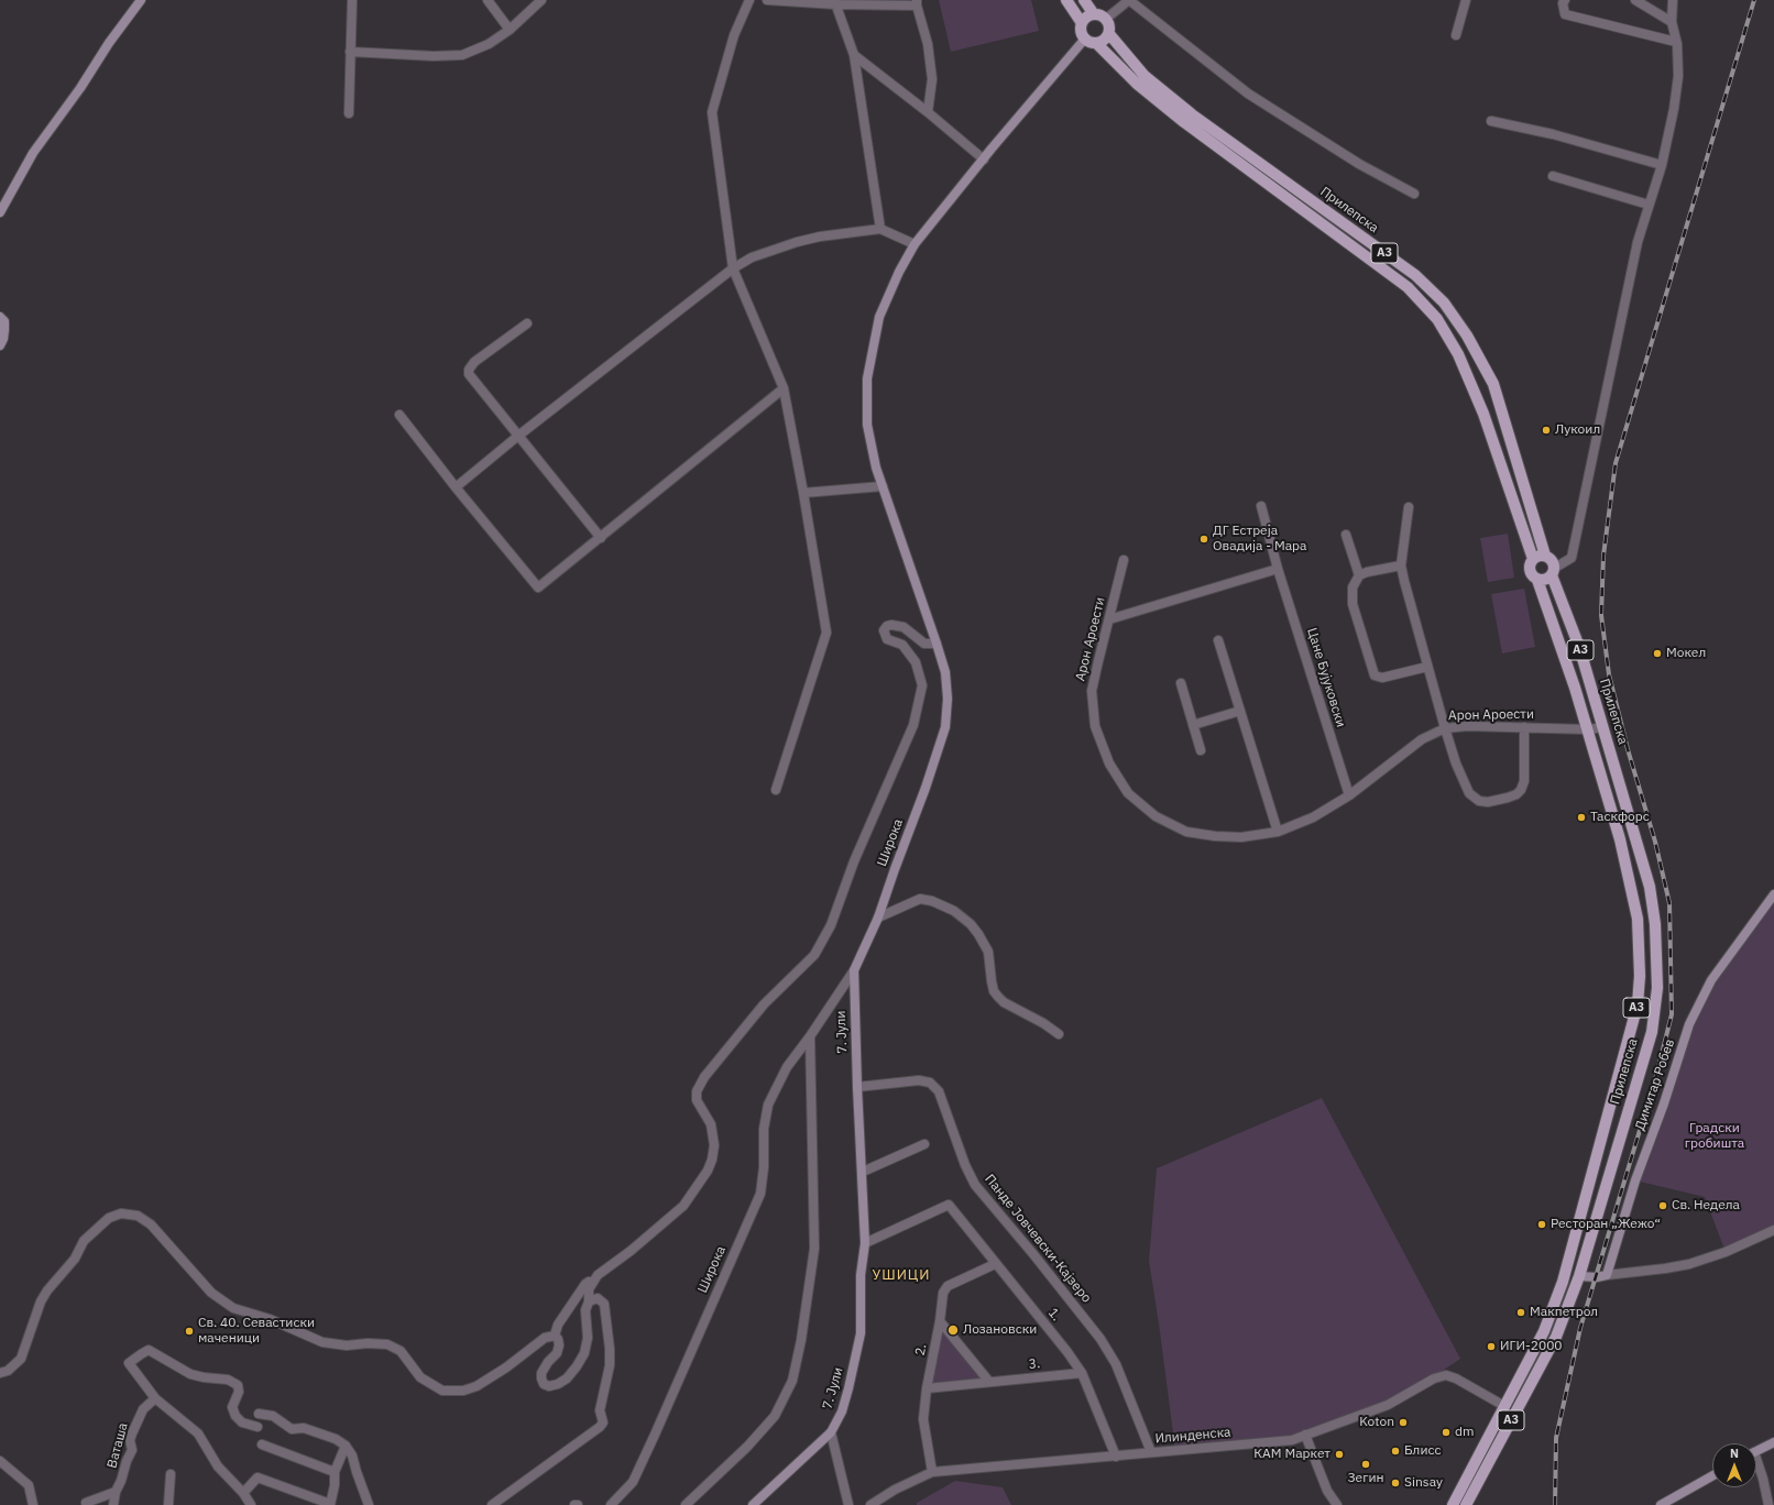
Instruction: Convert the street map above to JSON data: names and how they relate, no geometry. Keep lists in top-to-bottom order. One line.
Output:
{"streets":{"main road":["Прилепска","A3"],"street":["Арон Ароести","Цане Бујуковски","Широка","7. Јули","Димитар Робев","Панде Јовчевски-Кајзеро","1.","2.","3.","Илинденска","Ваташа"]},"crossings":[["Прилепска","A3"],["Прилепска","Арон Ароести"],["Прилепска","Широка"],["Прилепска","Илинденска"],["A3","Широка"],["Арон Ароести","Цане Бујуковски"],["Широка","7. Јули"],["7. Јули","Панде Јовчевски-Кајзеро"],["7. Јули","1."],["Панде Јовчевски-Кајзеро","Илинденска"],["1.","2."],["1.","3."],["1.","Илинденска"],["2.","3."],["2.","Илинденска"]],"districts":["УШИЦИ"],"parks":["Градски гробишта"],"places":["Лукоил","ДГ Естреја Овадија - Мара","Мокел","Таскфорс","Св. Недела","Ресторан „Жежо“","Макпетрол","Лозановски","Св. 40. Севастиски маченици","ИГИ-2000","Koton","dm","Блисс","КАМ Маркет","Зегин","Sinsay"],"north":"top"}
